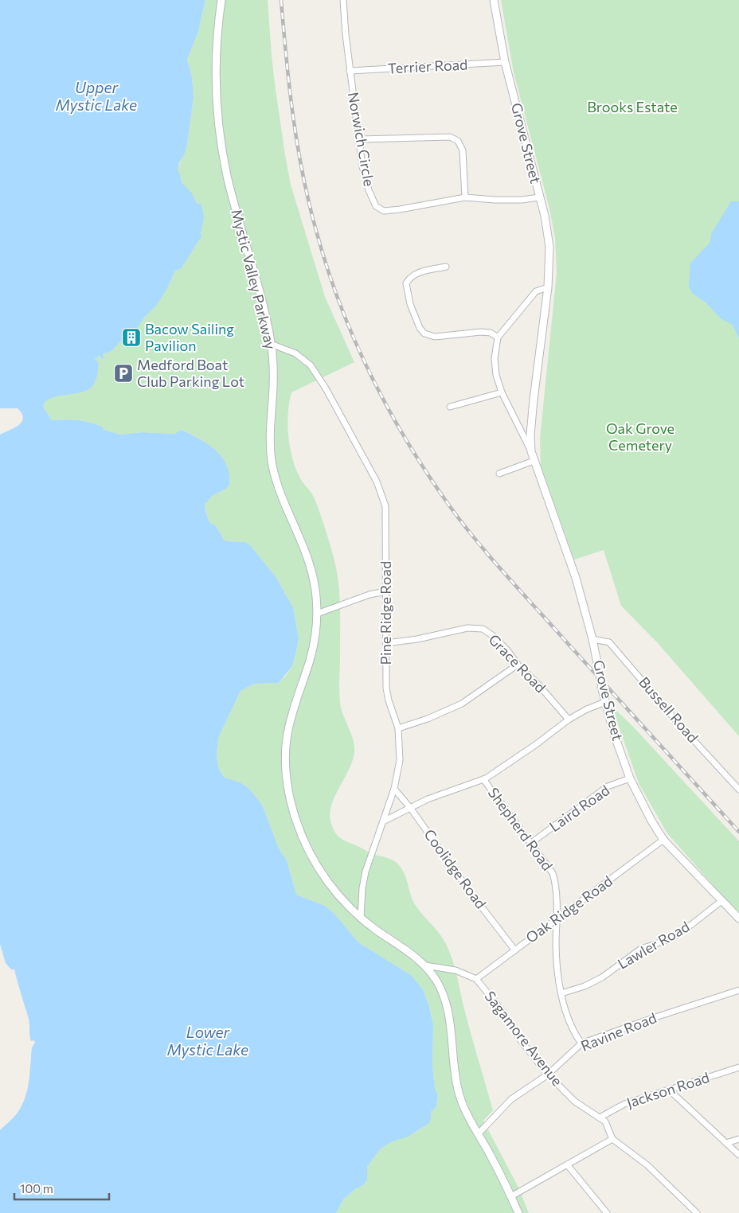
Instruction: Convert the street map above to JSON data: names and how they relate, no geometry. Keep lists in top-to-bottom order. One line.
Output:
{"streets":{"main road":["Grove Street","Mystic Valley Parkway"],"street":["Terrier Road","Norwich Circle","Pine Ridge Road","Grace Road","Bussell Road","Laird Road","Shepherd Road","Coolidge Road","Oak Ridge Road","Lawler Road","Ravine Road","Sagamore Avenue","Jackson Road"]},"crossings":[["Terrier Road","Norwich Circle"],["Terrier Road","Grove Street"],["Norwich Circle","Grove Street"],["Grove Street","Bussell Road"],["Grove Street","Laird Road"],["Grove Street","Oak Ridge Road"],["Grove Street","Lawler Road"],["Mystic Valley Parkway","Pine Ridge Road"],["Mystic Valley Parkway","Ravine Road"],["Mystic Valley Parkway","Sagamore Avenue"],["Pine Ridge Road","Grace Road"],["Pine Ridge Road","Coolidge Road"],["Laird Road","Shepherd Road"],["Shepherd Road","Oak Ridge Road"],["Shepherd Road","Lawler Road"],["Shepherd Road","Ravine Road"],["Coolidge Road","Oak Ridge Road"],["Oak Ridge Road","Sagamore Avenue"],["Ravine Road","Sagamore Avenue"],["Sagamore Avenue","Jackson Road"]],"water":["Upper Mystic Lake","Lower Mystic Lake"],"parks":["Brooks Estate","Oak Grove Cemetery"],"places":{"building":["Bacow Sailing Pavilion"],"parking":["Medford Boat Club Parking Lot"]},"scale_bar":"100 m"}
